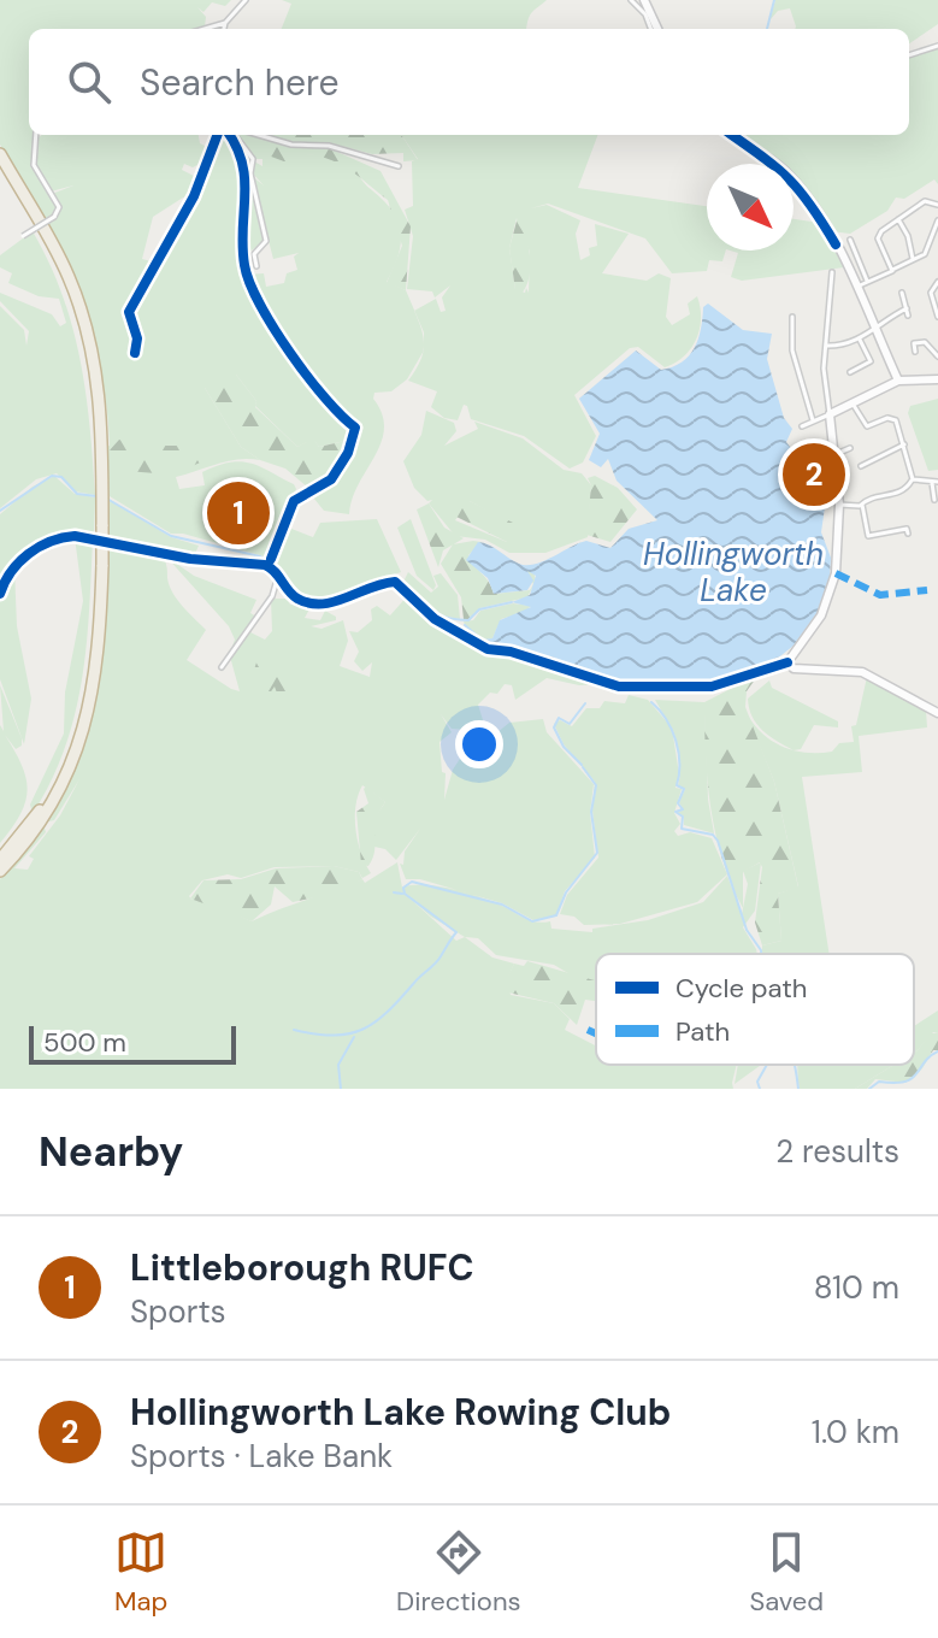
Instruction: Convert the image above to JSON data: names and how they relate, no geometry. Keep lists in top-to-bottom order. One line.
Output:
{"water":["Hollingworth Lake"],"legend":["Cycle path","Path"],"scale_bar":"500 m","north":"bottom right","page":{"search":"Search here","pins":["2","1"],"scale":"500 m","heading":["Nearby","2 results"],"list":[{"mark":"1","name":"Littleborough RUFC","note":"Sports","value":"810 m"},{"mark":"2","name":"Hollingworth Lake Rowing Club","note":"Sports · Lake Bank","value":"1.0 km"}],"nav":["Map","Directions","Saved"]}}
